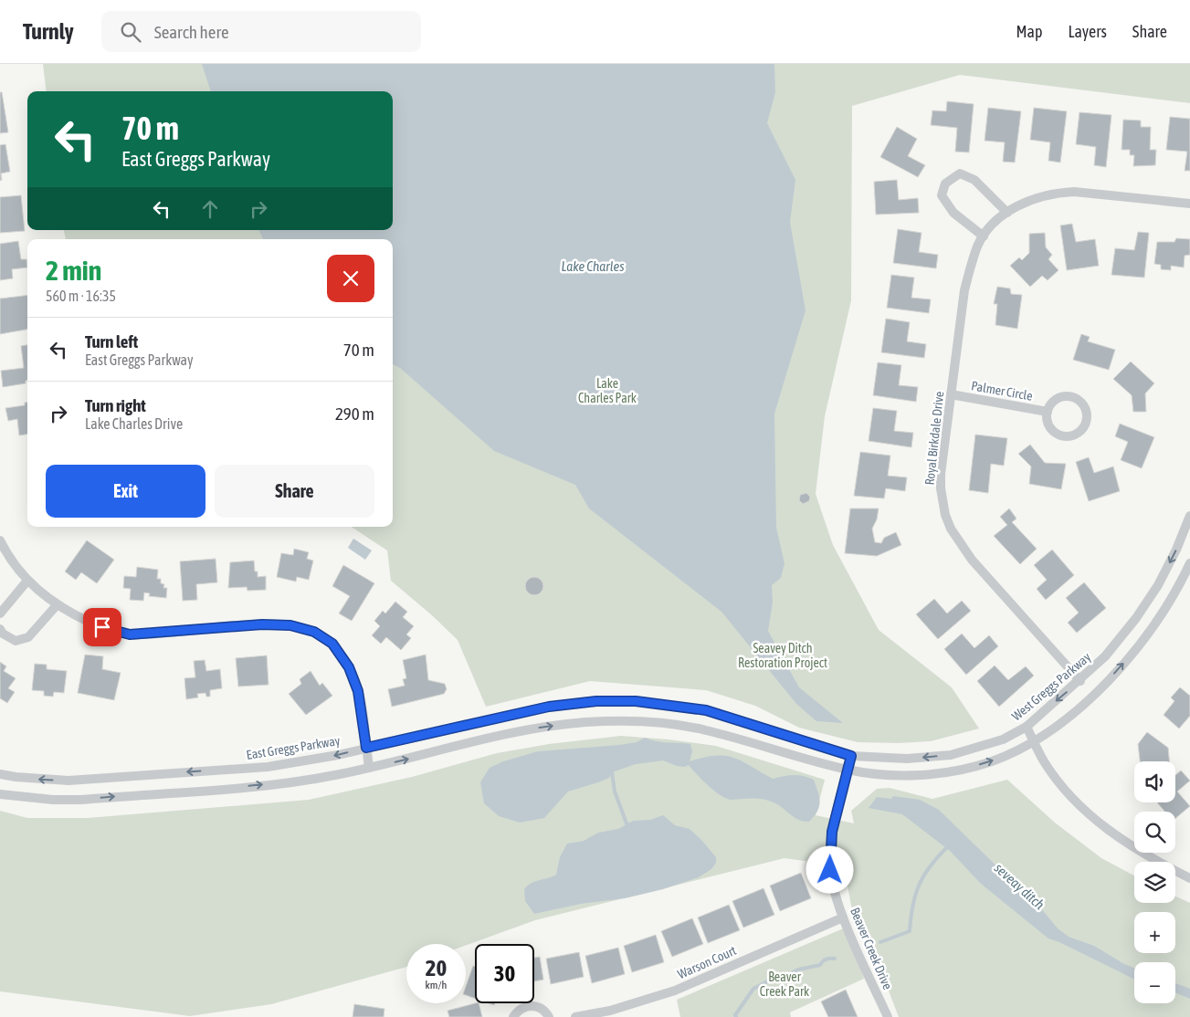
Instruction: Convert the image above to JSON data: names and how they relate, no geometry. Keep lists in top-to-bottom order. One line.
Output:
{"streets":{"street":["Palmer Circle","Royal Birkdale Drive","West Greggs Parkway","East Greggs Parkway","Beaver Creek Drive","Warson Court"]},"crossings":[["Palmer Circle","Royal Birkdale Drive"],["Royal Birkdale Drive","West Greggs Parkway"],["West Greggs Parkway","East Greggs Parkway"],["West Greggs Parkway","Beaver Creek Drive"],["East Greggs Parkway","Beaver Creek Drive"],["Beaver Creek Drive","Warson Court"]],"water":["Lake Charles","seveay ditch"],"parks":["Lake Charles Park","Seavey Ditch Restoration Project","Beaver Creek Park"],"page":{"header":"Turnly","search":"Search here","nav":["Map","Layers","Share"],"turn":["70 m","East Greggs Parkway"],"heading":["2 min","560 m · 16:35"],"list":[{"name":"Turn left","note":"East Greggs Parkway","value":"70 m"},{"name":"Turn right","note":"Lake Charles Drive","value":"290 m"}],"buttons":["Exit","Share"],"map_buttons":["+","−"],"speed":"20 km/h","limit":"30"}}
